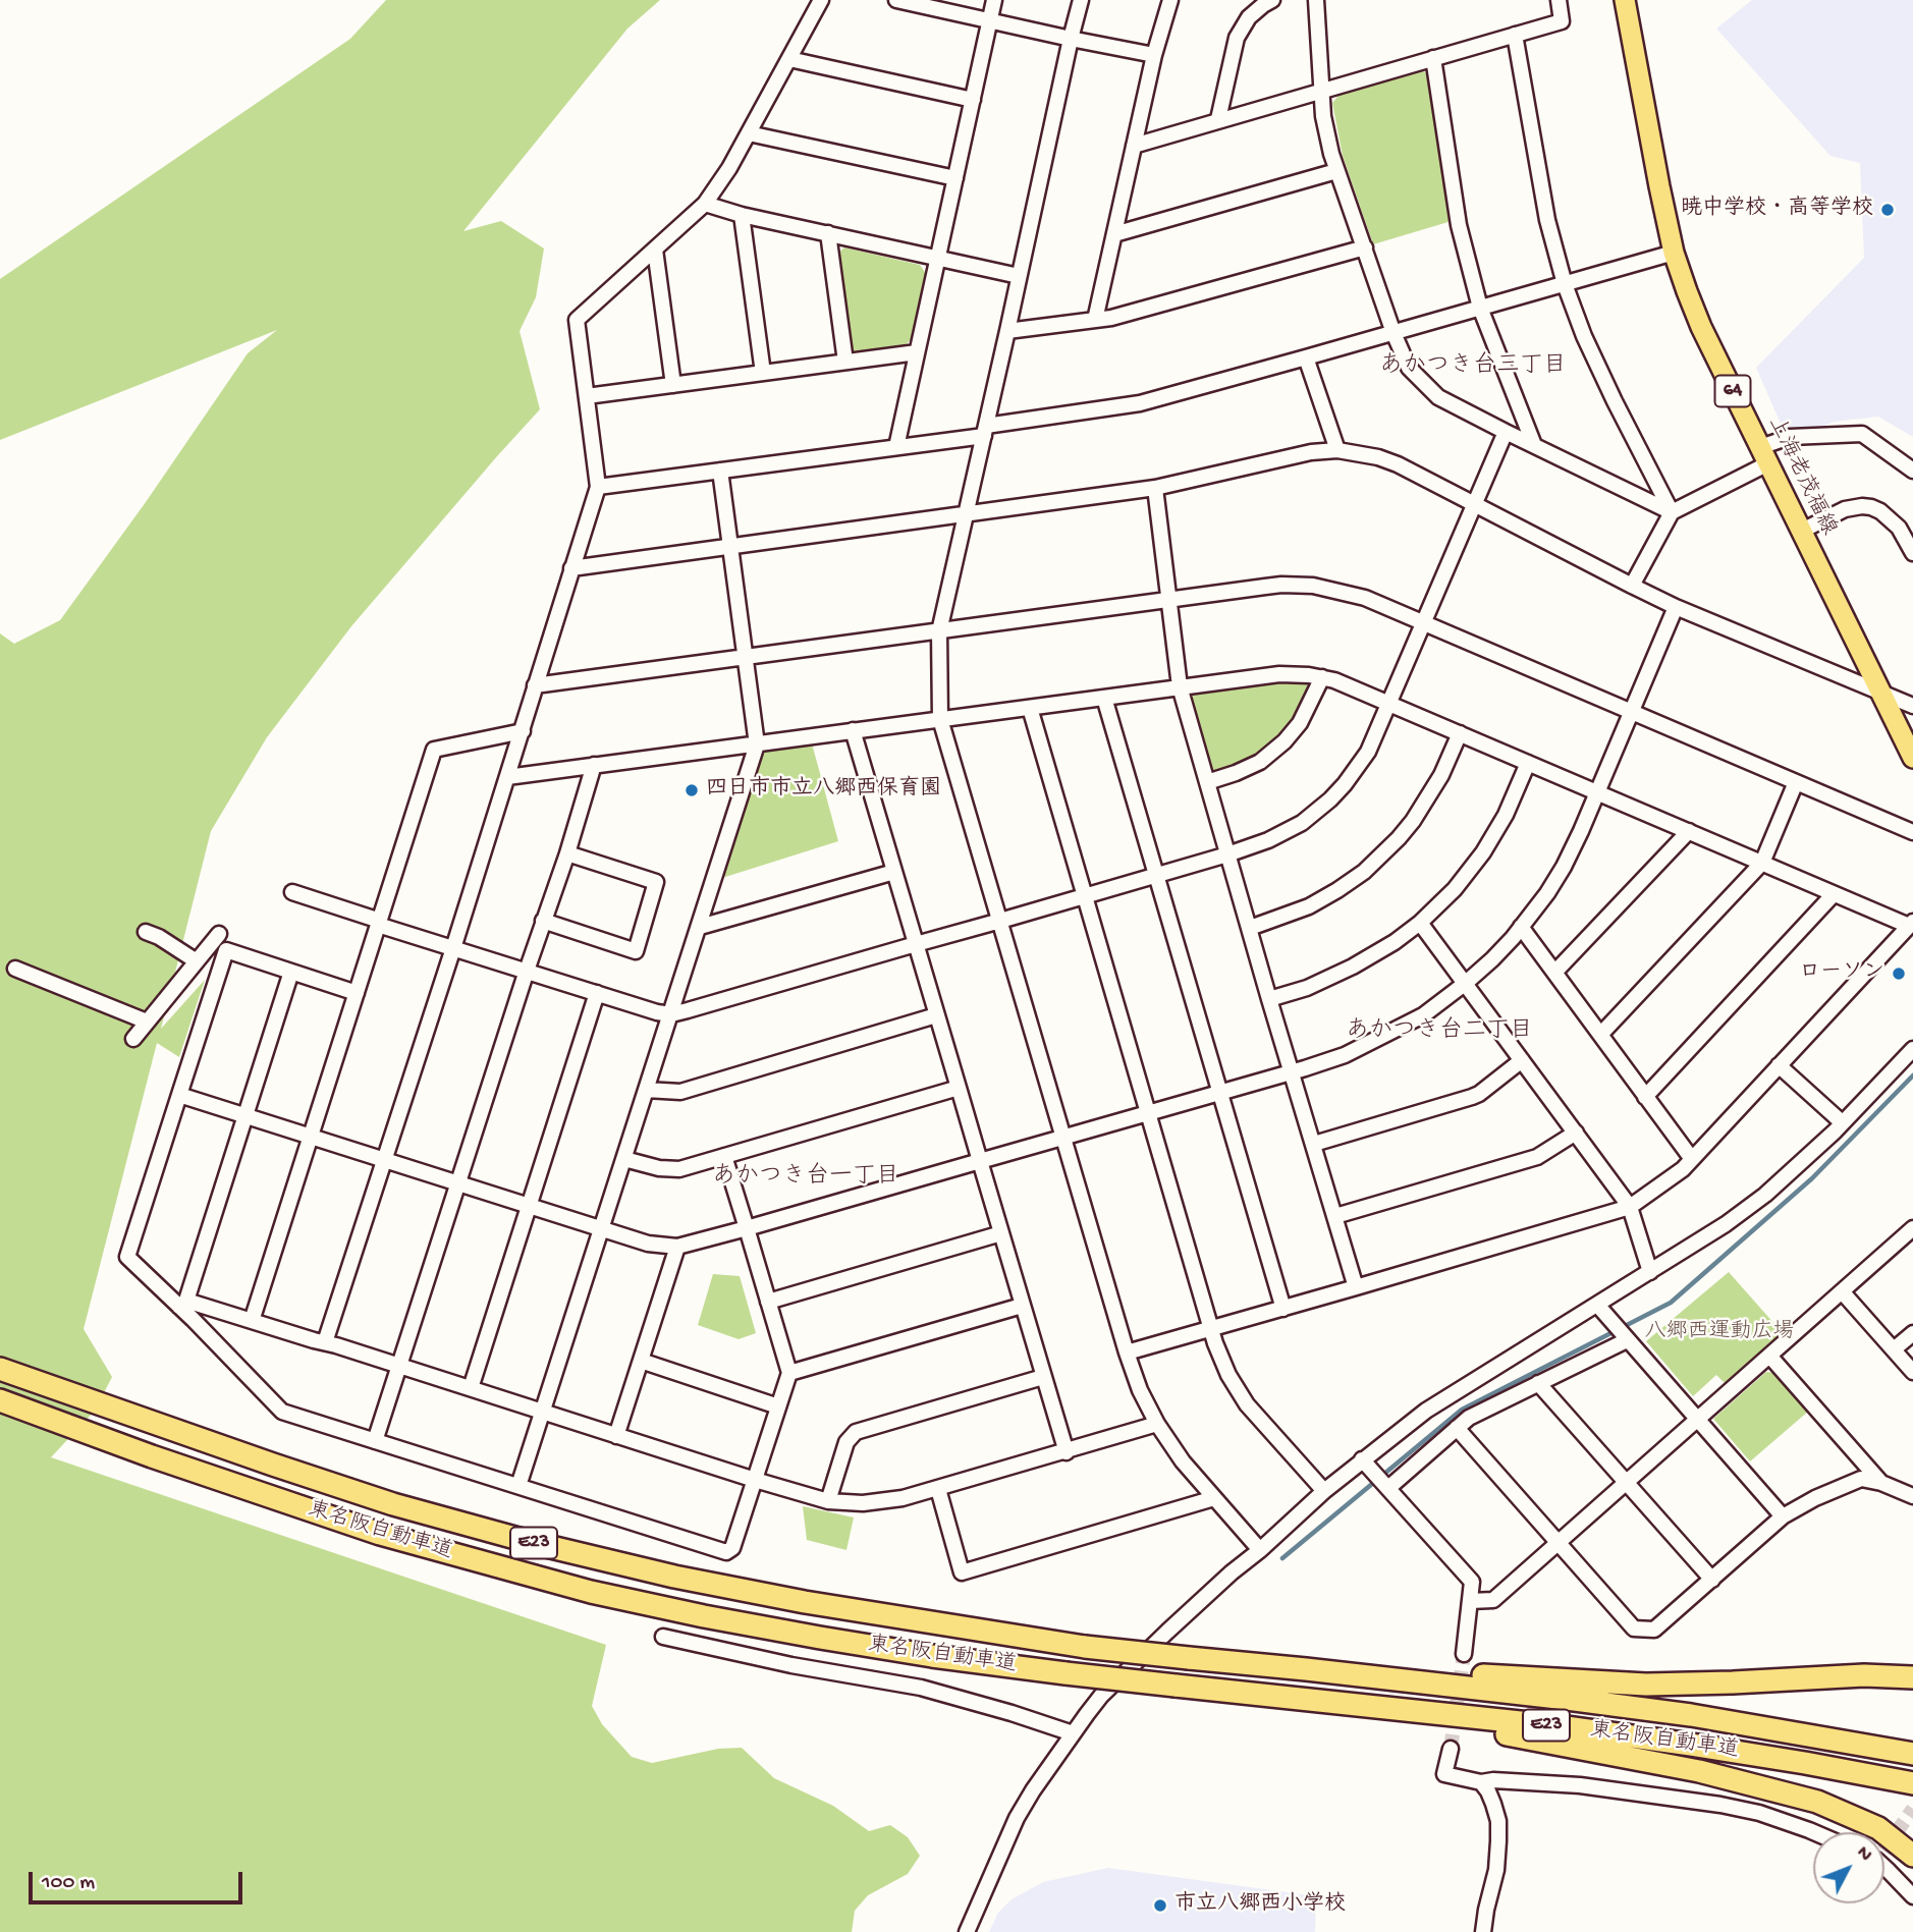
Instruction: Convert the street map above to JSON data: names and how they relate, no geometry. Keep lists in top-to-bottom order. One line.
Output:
{"streets":{"highway":["東名阪自動車道","E23"],"main road":["64","上海老茂福線"]},"districts":["あかつき台三丁目","あかつき台二丁目","あかつき台一丁目"],"parks":["八郷西運動広場"],"places":["暁中学校・高等学校","四日市市立八郷西保育園","ローソン","市立八郷西小学校"],"scale_bar":"100 m","north":"top right"}
